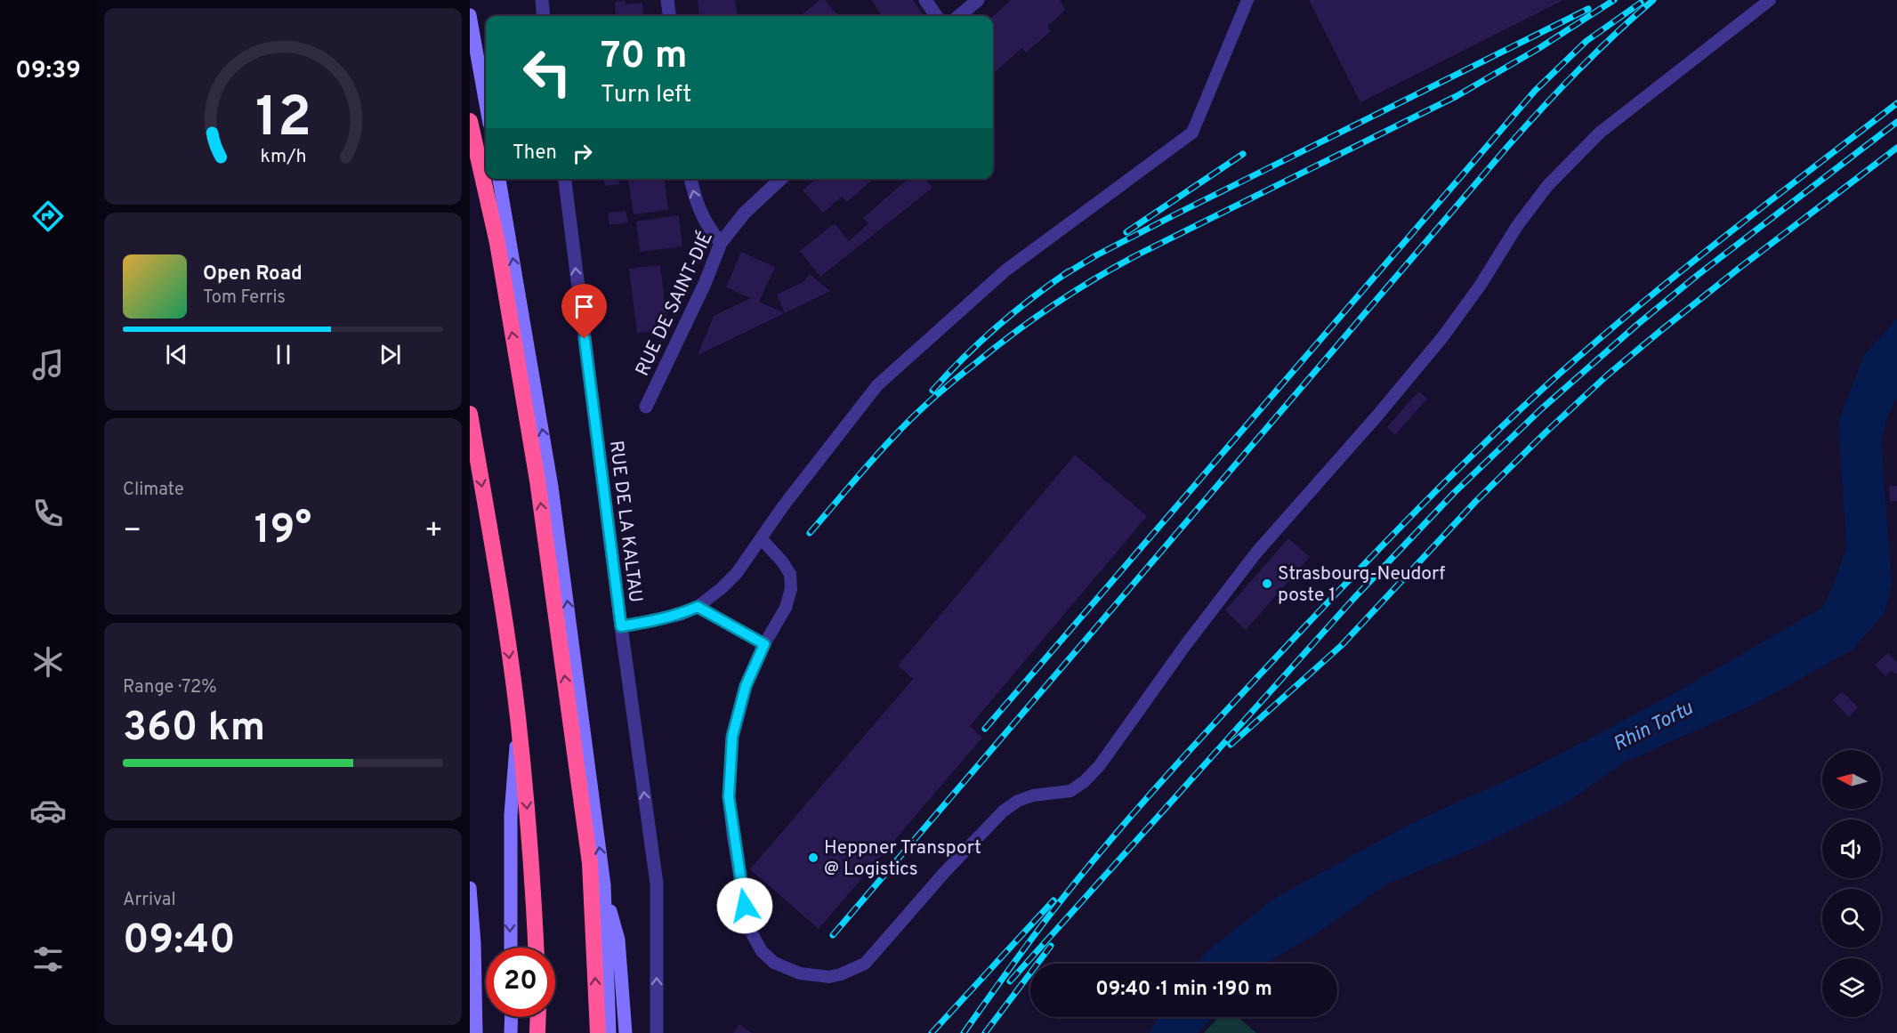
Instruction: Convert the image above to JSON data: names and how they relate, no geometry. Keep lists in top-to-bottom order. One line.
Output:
{"streets":{"street":["RUE DE SAINT-DIÉ","RUE DE LA KALTAU"]},"one_way":["RUE DE LA KALTAU"],"water":["Rhin Tortu"],"places":["Strasbourg-Neudorf poste 1","Heppner Transport @ Logistics"],"north":"left","page":{"tabs":"09:39","turn":["70 m","Turn left"],"then":"Then","song":["Open Road","Tom Ferris"],"tile":["Climate",["Range · 72%","360 km"],["Arrival","09:40"]],"heat":["−","19°","+"],"limit":"20","trip":"09:40 · 1 min · 190 m","gauge":["12","km/h"]}}
